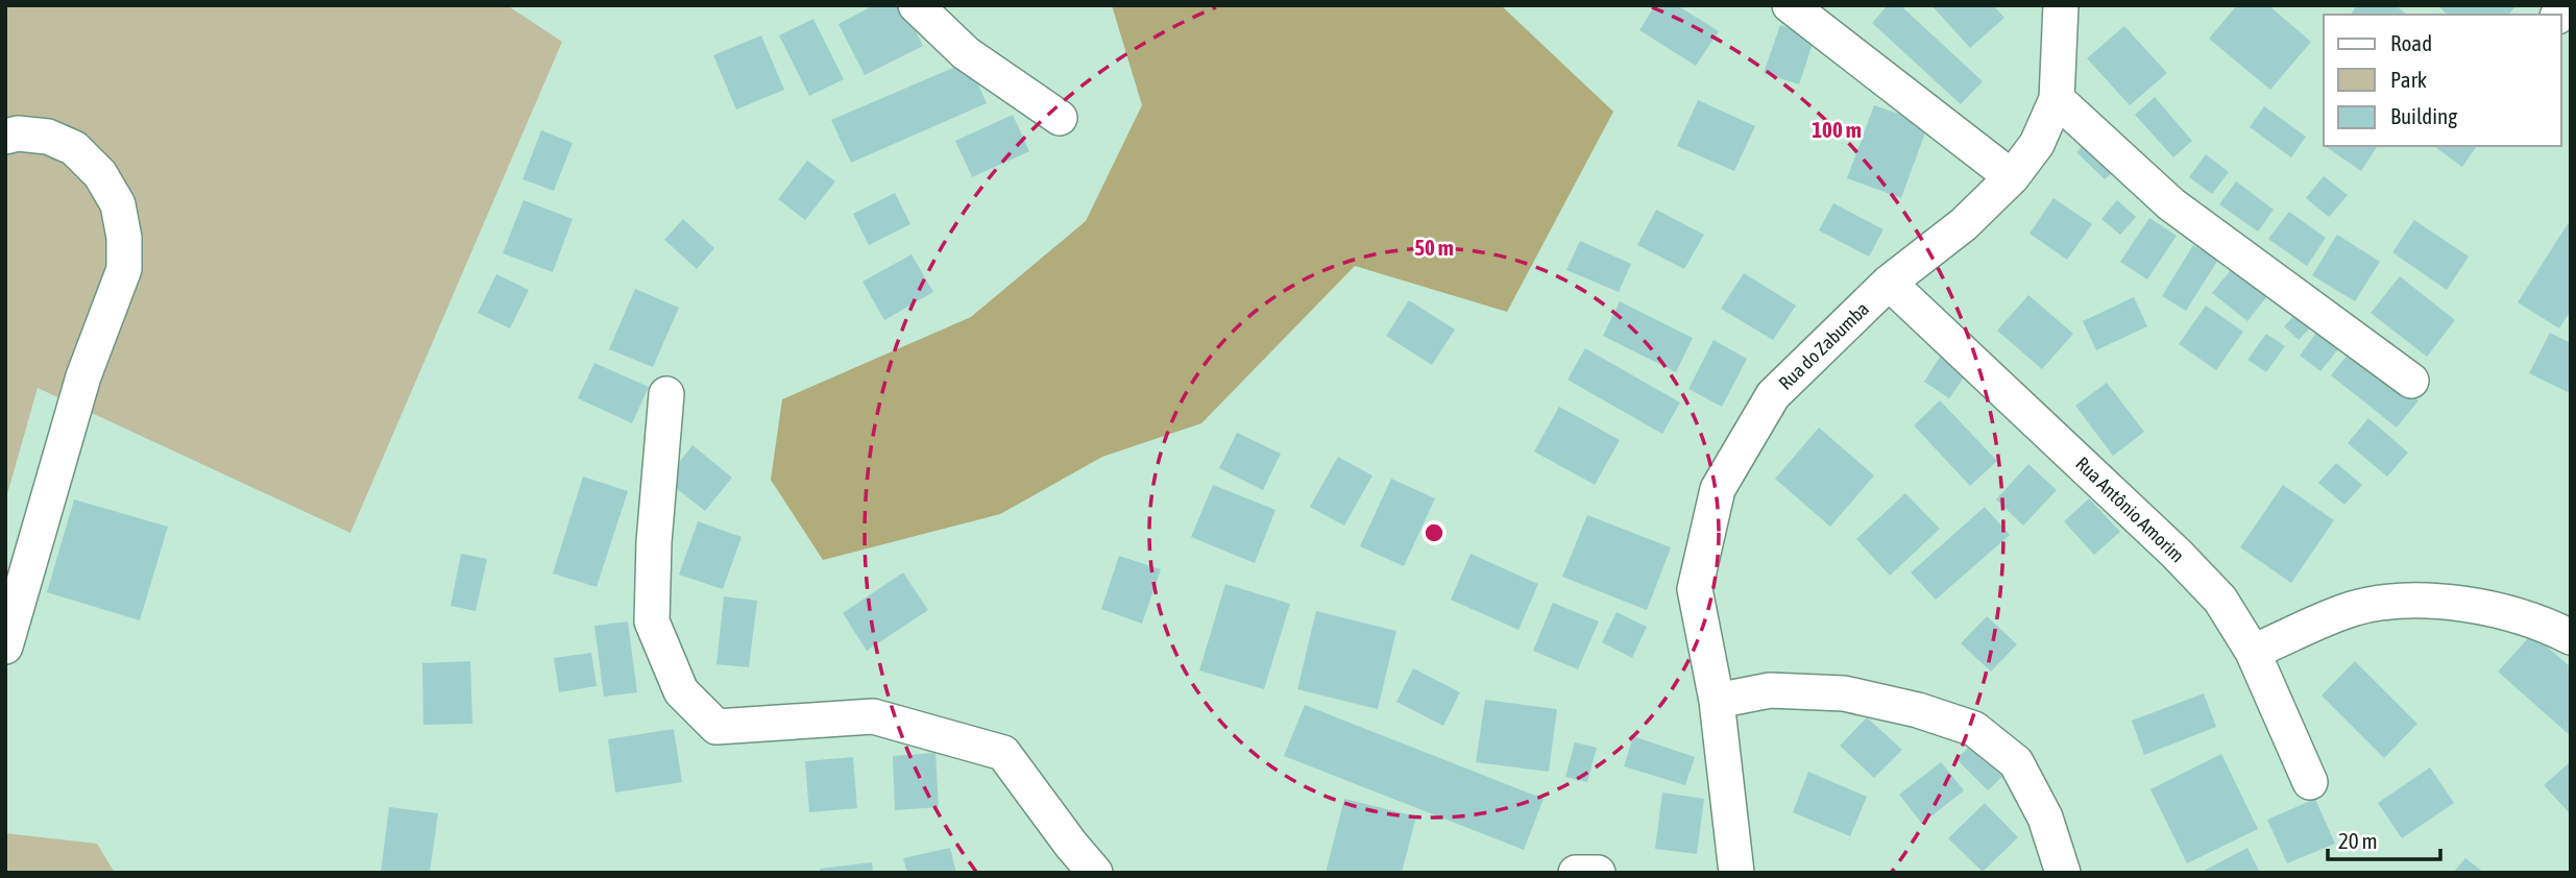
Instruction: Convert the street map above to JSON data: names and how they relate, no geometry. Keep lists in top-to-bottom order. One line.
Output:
{"streets":{"street":["Rua do Zabumba","Rua Antônio Amorim"]},"crossings":[["Rua do Zabumba","Rua Antônio Amorim"]],"legend":["Road","Park","Building"],"scale_bar":"20 m","rings":["100 m","50 m"]}
